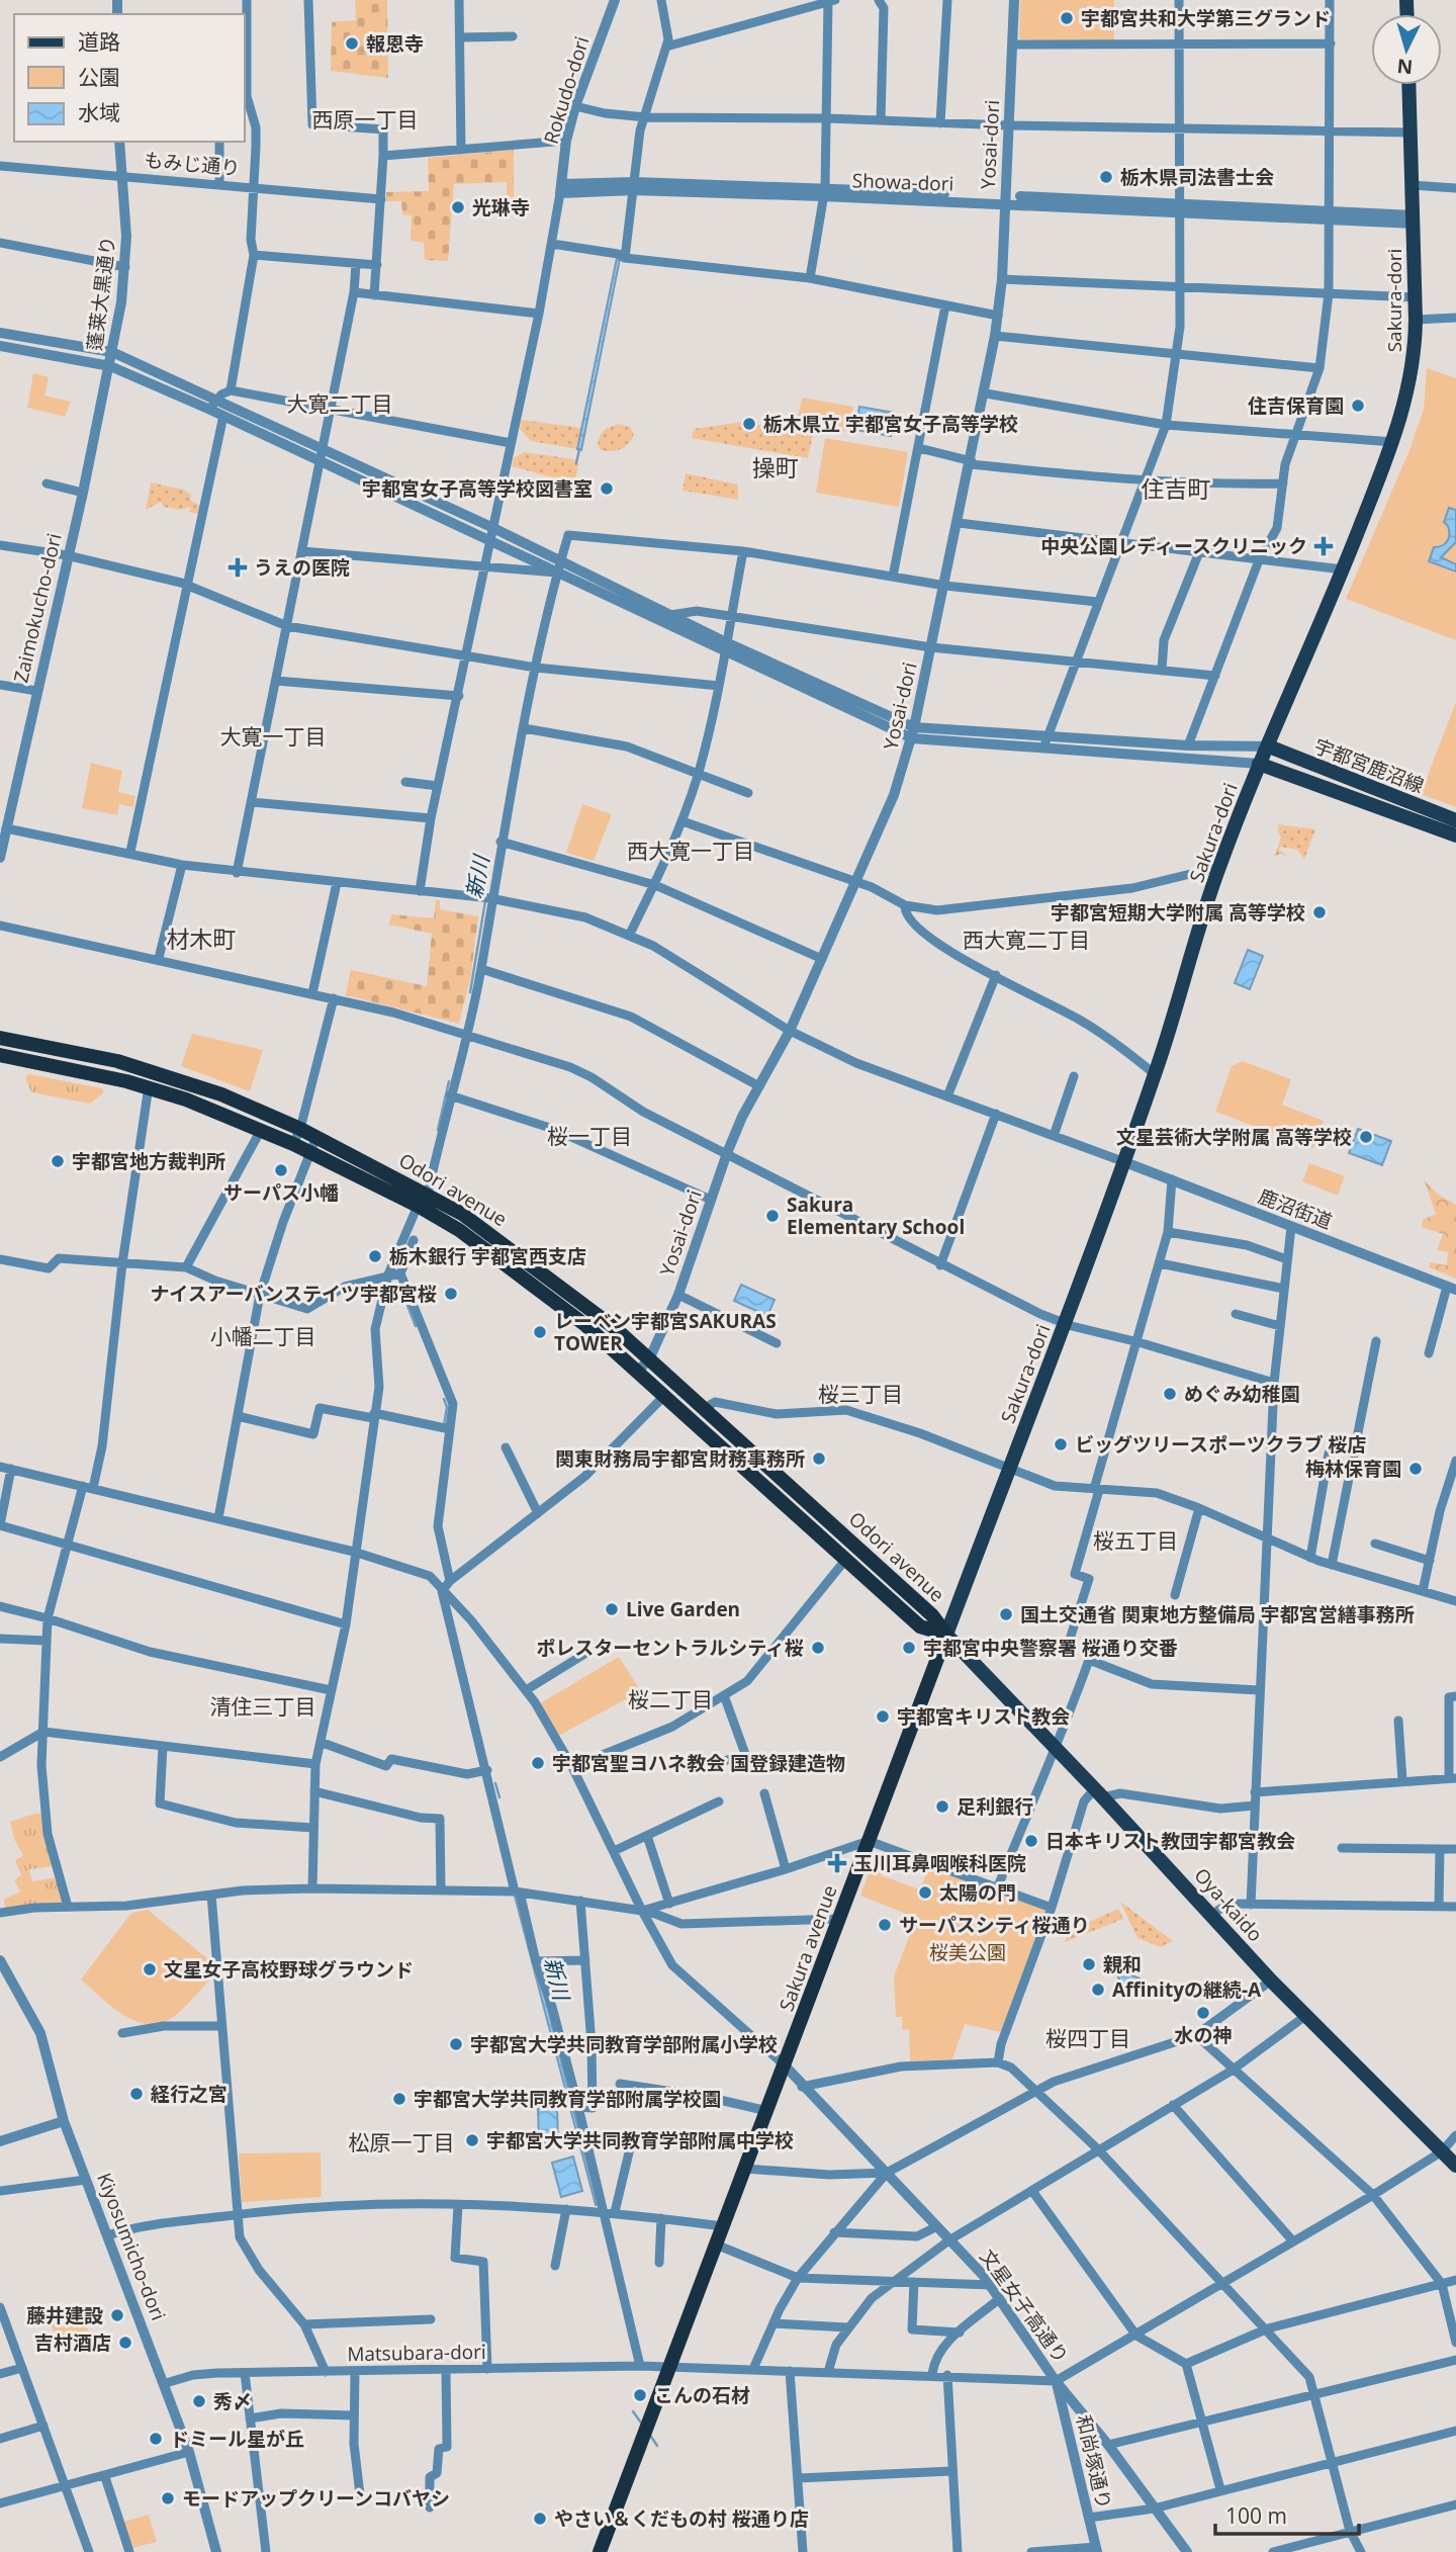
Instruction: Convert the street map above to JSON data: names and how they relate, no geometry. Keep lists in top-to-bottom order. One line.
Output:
{"streets":{"highway":["Odori avenue","Sakura avenue"],"main road":["Sakura-dori","宇都宮鹿沼線","Oya-kaido"],"street":["Rokudo-dori","Yosai-dori","もみじ通り","Showa-dori","蓬莱大黒通り","Zaimokucho-dori","鹿沼街道","Kiyosumicho-dori","文星女子高通り","Matsubara-dori","和尚塚通り"]},"crossings":[["Rokudo-dori","Showa-dori"],["Yosai-dori","Showa-dori"],["Yosai-dori","Odori avenue"],["もみじ通り","蓬莱大黒通り"],["Showa-dori","Sakura-dori"],["蓬莱大黒通り","Zaimokucho-dori"],["Sakura-dori","宇都宮鹿沼線"],["Sakura-dori","Odori avenue"],["Sakura-dori","鹿沼街道"],["Sakura-dori","Oya-kaido"],["Sakura-dori","Sakura avenue"],["Odori avenue","Oya-kaido"],["Odori avenue","Sakura avenue"],["Oya-kaido","Sakura avenue"],["Sakura avenue","文星女子高通り"],["Sakura avenue","Matsubara-dori"],["Kiyosumicho-dori","Matsubara-dori"],["文星女子高通り","Matsubara-dori"],["文星女子高通り","和尚塚通り"],["Matsubara-dori","和尚塚通り"]],"districts":["西原一丁目","大寛二丁目","操町","住吉町","大寛一丁目","西大寛一丁目","材木町","西大寛二丁目","桜一丁目","小幡二丁目","桜三丁目","桜五丁目","桜二丁目","清住三丁目","桜四丁目","松原一丁目"],"water":["新川"],"parks":["桜美公園"],"places":{"other":["宇都宮共和大学第三グランド","報恩寺","栃木県司法書士会","光琳寺","住吉保育園","栃木県立 宇都宮女子高等学校","宇都宮女子高等学校図書室","宇都宮短期大学附属 高等学校","文星芸術大学附属 高等学校","宇都宮地方裁判所","サーパス小幡","Sakura Elementary School","栃木銀行 宇都宮西支店","ナイスアーバンステイツ宇都宮桜","レーベン宇都宮SAKURAS TOWER","めぐみ幼稚園","ビッグツリースポーツクラブ 桜店","関東財務局宇都宮財務事務所","梅林保育園","Live Garden","国土交通省 関東地方整備局 宇都宮営繕事務所","ポレスターセントラルシティ桜","宇都宮中央警察署 桜通り交番","宇都宮キリスト教会","宇都宮聖ヨハネ教会 国登録建造物","足利銀行","日本キリスト教団宇都宮教会","太陽の門","サーパスシティ桜通り","親和","文星女子高校野球グラウンド","Affinityの継続-A","水の神","宇都宮大学共同教育学部附属小学校","経行之宮","宇都宮大学共同教育学部附属学校園","宇都宮大学共同教育学部附属中学校","藤井建設","吉村酒店","こんの石材","秀〆","ドミール星が丘","モードアップクリーンコバヤシ","やさい＆くだもの村 桜通り店"],"health":["中央公園レディースクリニック","うえの医院","玉川耳鼻咽喉科医院"]},"legend":["道路","公園","水域"],"scale_bar":"100 m","north":"bottom"}
